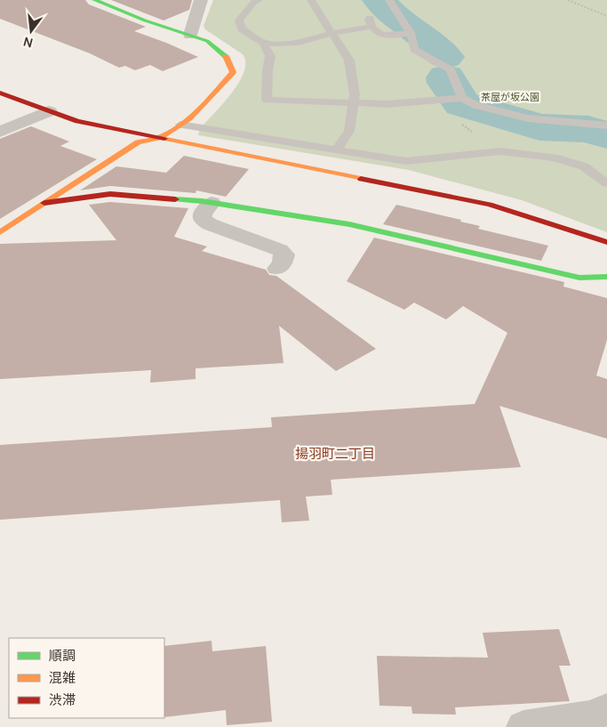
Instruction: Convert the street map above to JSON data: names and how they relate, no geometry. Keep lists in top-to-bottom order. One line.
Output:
{"districts":["揚羽町二丁目"],"parks":["茶屋が坂公園"],"legend":["順調","混雑","渋滞"],"north":"bottom"}
